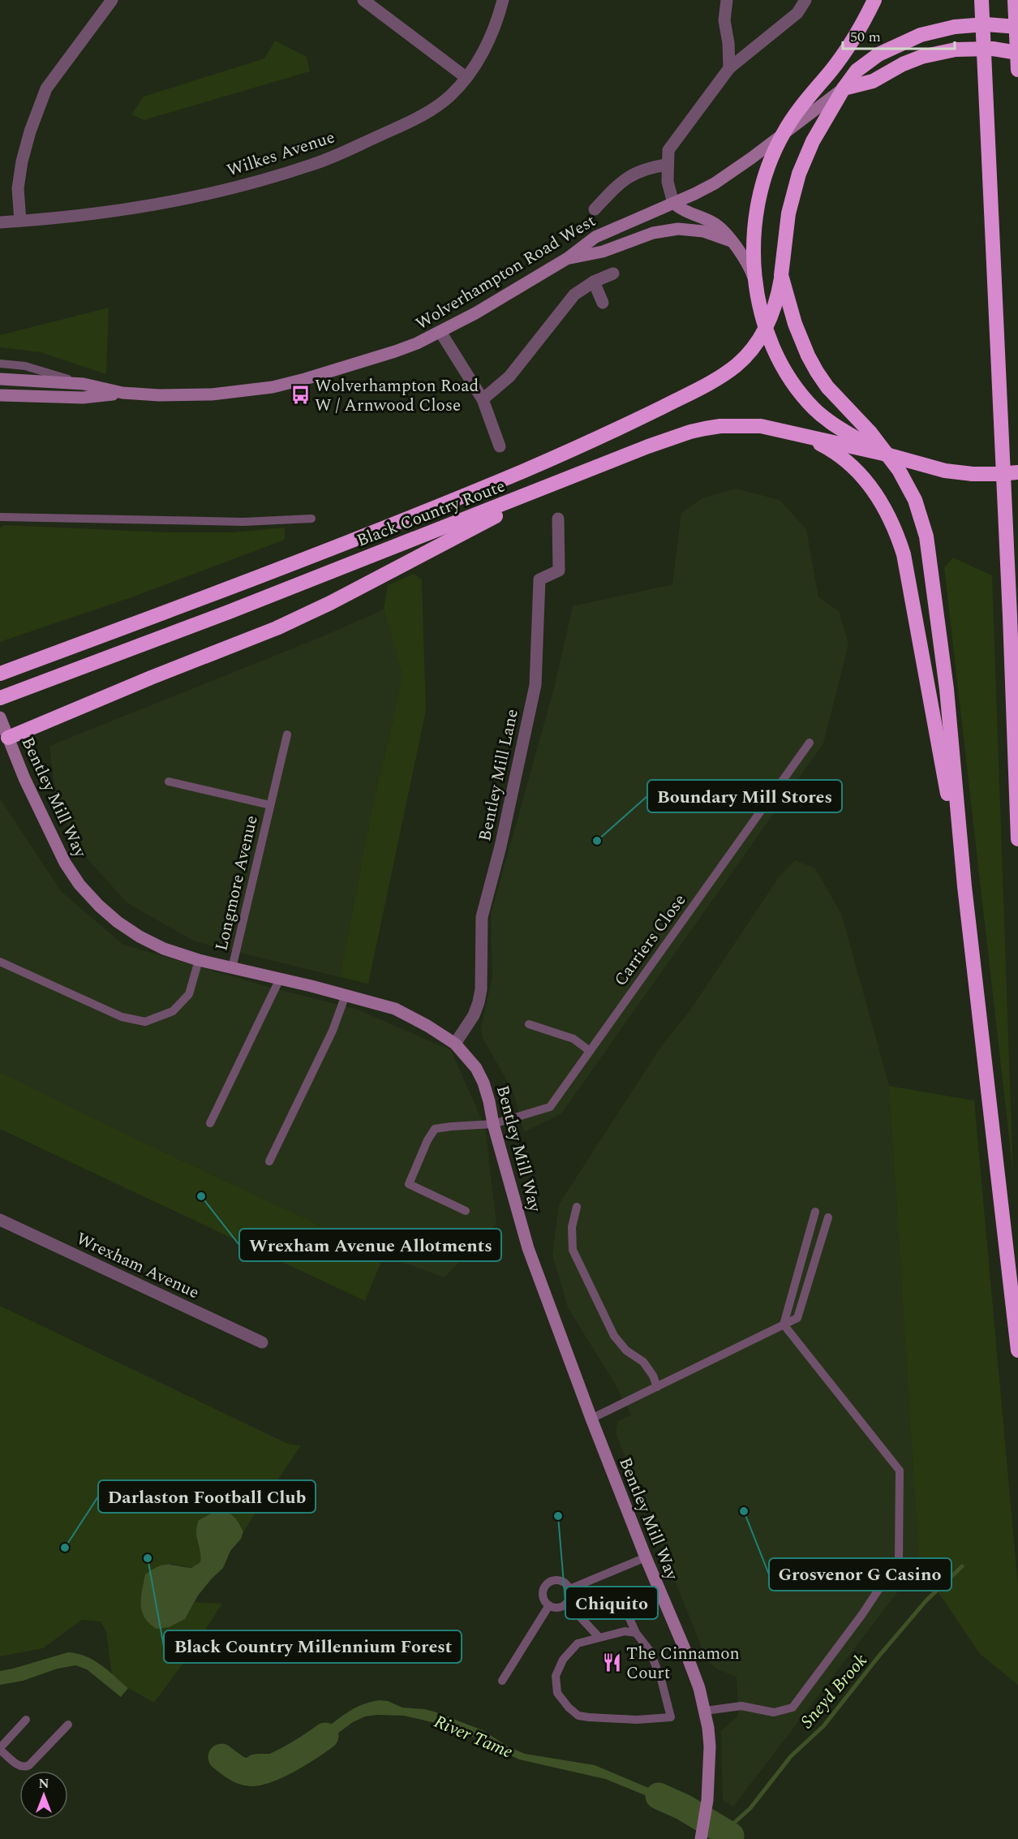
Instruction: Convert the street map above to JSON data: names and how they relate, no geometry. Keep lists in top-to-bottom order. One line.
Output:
{"streets":{"highway":["Black Country Route"],"street":["Wilkes Avenue","Wolverhampton Road West","Bentley Mill Lane","Bentley Mill Way","Wrexham Avenue"],"lane":["Longmore Avenue","Carriers Close"]},"crossings":[["Wolverhampton Road West","Black Country Route"],["Bentley Mill Lane","Bentley Mill Way"],["Bentley Mill Way","Longmore Avenue"],["Bentley Mill Way","Carriers Close"]],"water":["Sneyd Brook","River Tame"],"places":{"bus stop":["Wolverhampton Road W / Arnwood Close"],"other":["Boundary Mill Stores","Wrexham Avenue Allotments","Grosvenor G Casino","Chiquito","Darlaston Football Club","Black Country Millennium Forest"],"restaurant":["The Cinnamon Court"]},"scale_bar":"50 m","north":"top"}
